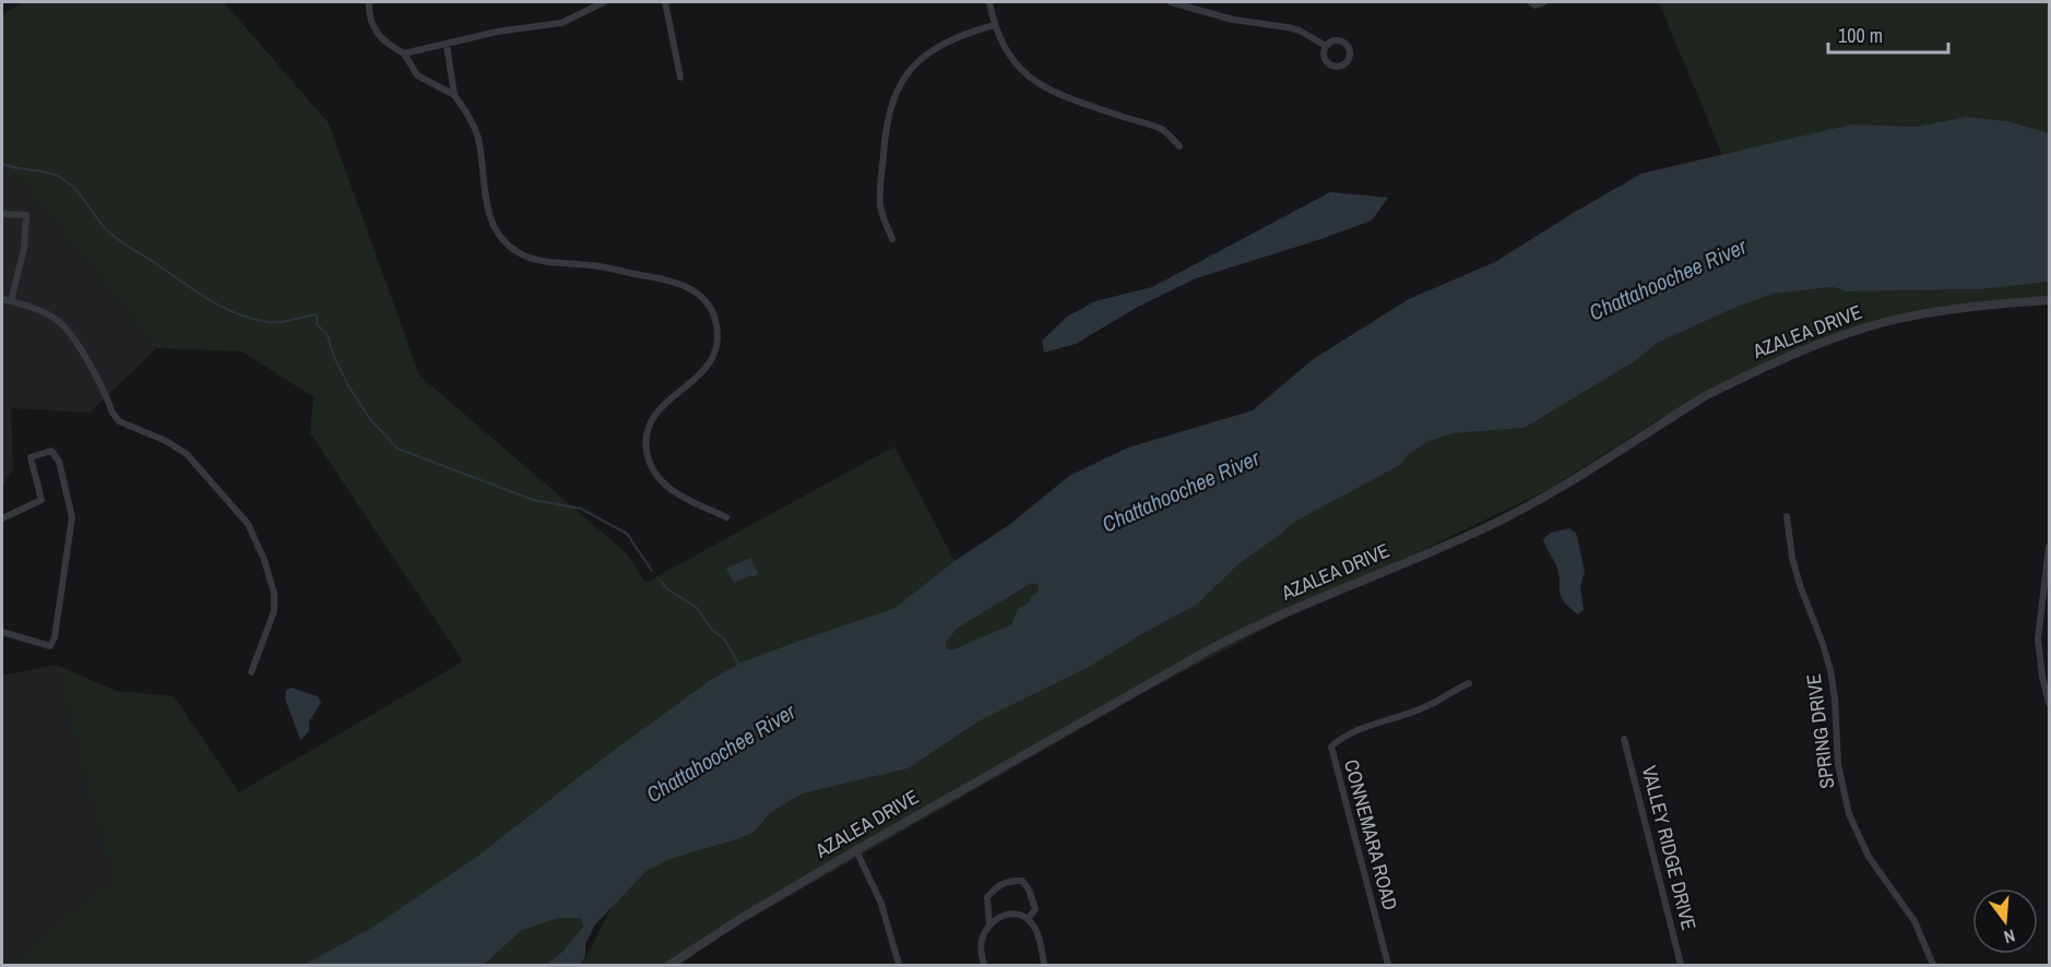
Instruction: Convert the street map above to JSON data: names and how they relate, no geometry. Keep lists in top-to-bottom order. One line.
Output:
{"streets":{"street":["AZALEA DRIVE","SPRING DRIVE","CONNEMARA ROAD","VALLEY RIDGE DRIVE"]},"water":["Chattahoochee River"],"scale_bar":"100 m","north":"bottom"}
